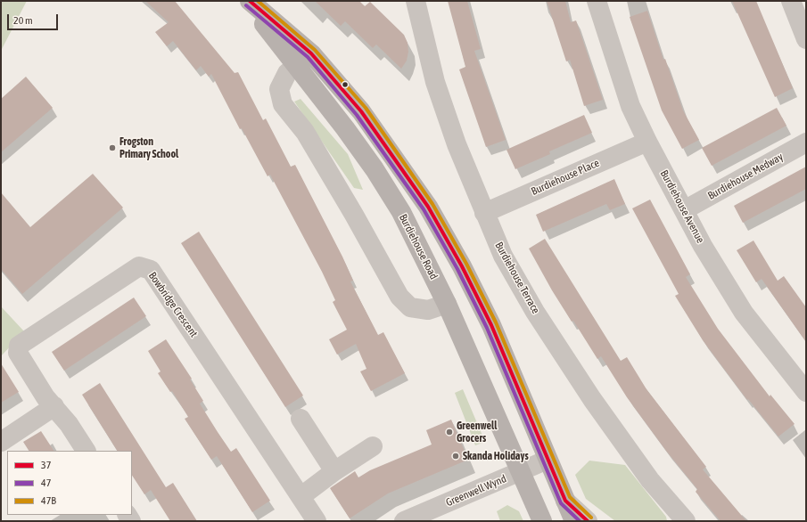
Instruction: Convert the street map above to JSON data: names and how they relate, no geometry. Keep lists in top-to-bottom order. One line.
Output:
{"streets":{"main road":["Burdiehouse Road"],"street":["Burdiehouse Medway","Burdiehouse Place","Burdiehouse Avenue","Burdiehouse Terrace","Bowbridge Crescent","Greenwell Wynd"]},"crossings":[["Burdiehouse Medway","Burdiehouse Avenue"],["Burdiehouse Place","Burdiehouse Avenue"],["Burdiehouse Place","Burdiehouse Terrace"],["Burdiehouse Road","Greenwell Wynd"]],"places":["Frogston Primary School","Greenwell Grocers","Skanda Holidays"],"lines":["transit line 37","transit line 47B","transit line 47"],"legend":["37","47","47B"],"scale_bar":"20 m"}
